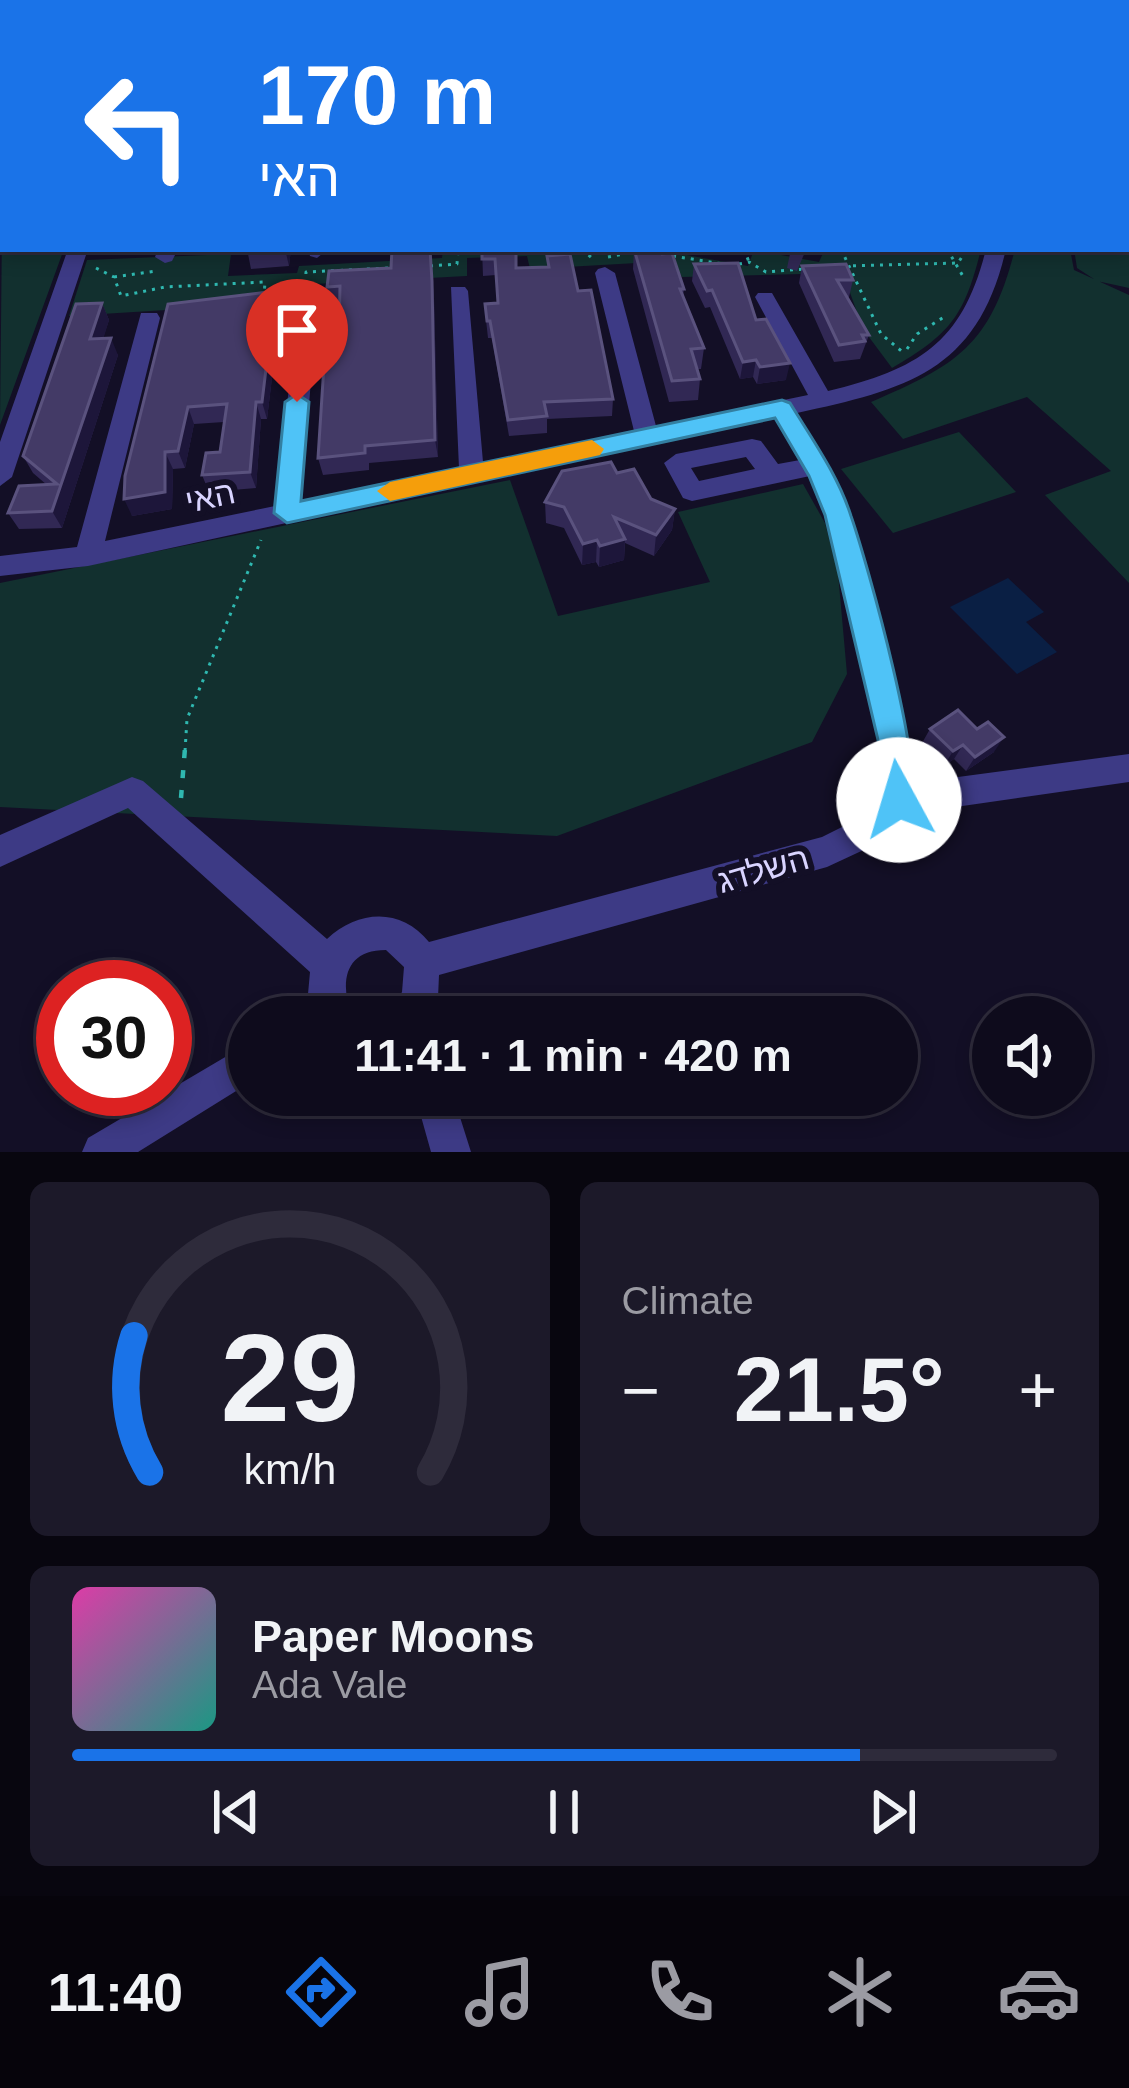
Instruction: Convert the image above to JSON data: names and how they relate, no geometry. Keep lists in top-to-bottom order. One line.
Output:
{"streets":{"street":["האי","השלדג"]},"page":{"turn":["170 m","האי"],"limit":"30","trip":"11:41 · 1 min · 420 m","tile":"Climate","heat":["−","21.5°","+"],"song":["Paper Moons","Ada Vale"],"tabs":"11:40","gauge":["29","km/h"]}}
